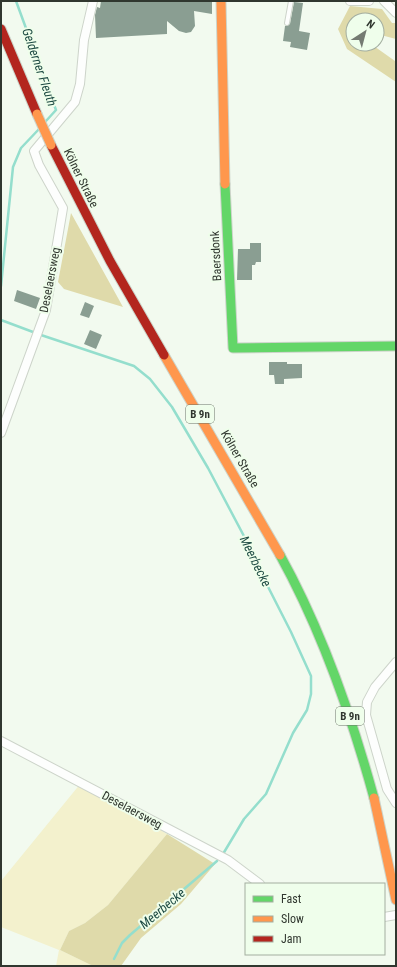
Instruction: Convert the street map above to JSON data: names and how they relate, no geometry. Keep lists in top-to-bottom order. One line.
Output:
{"streets":{"main road":["Kölner Straße","Baersdonk","B 9n"],"street":["Deselaersweg"]},"water":["Gelderner Fleuth","Meerbecke"],"legend":["Fast","Slow","Jam"],"north":"top right"}
